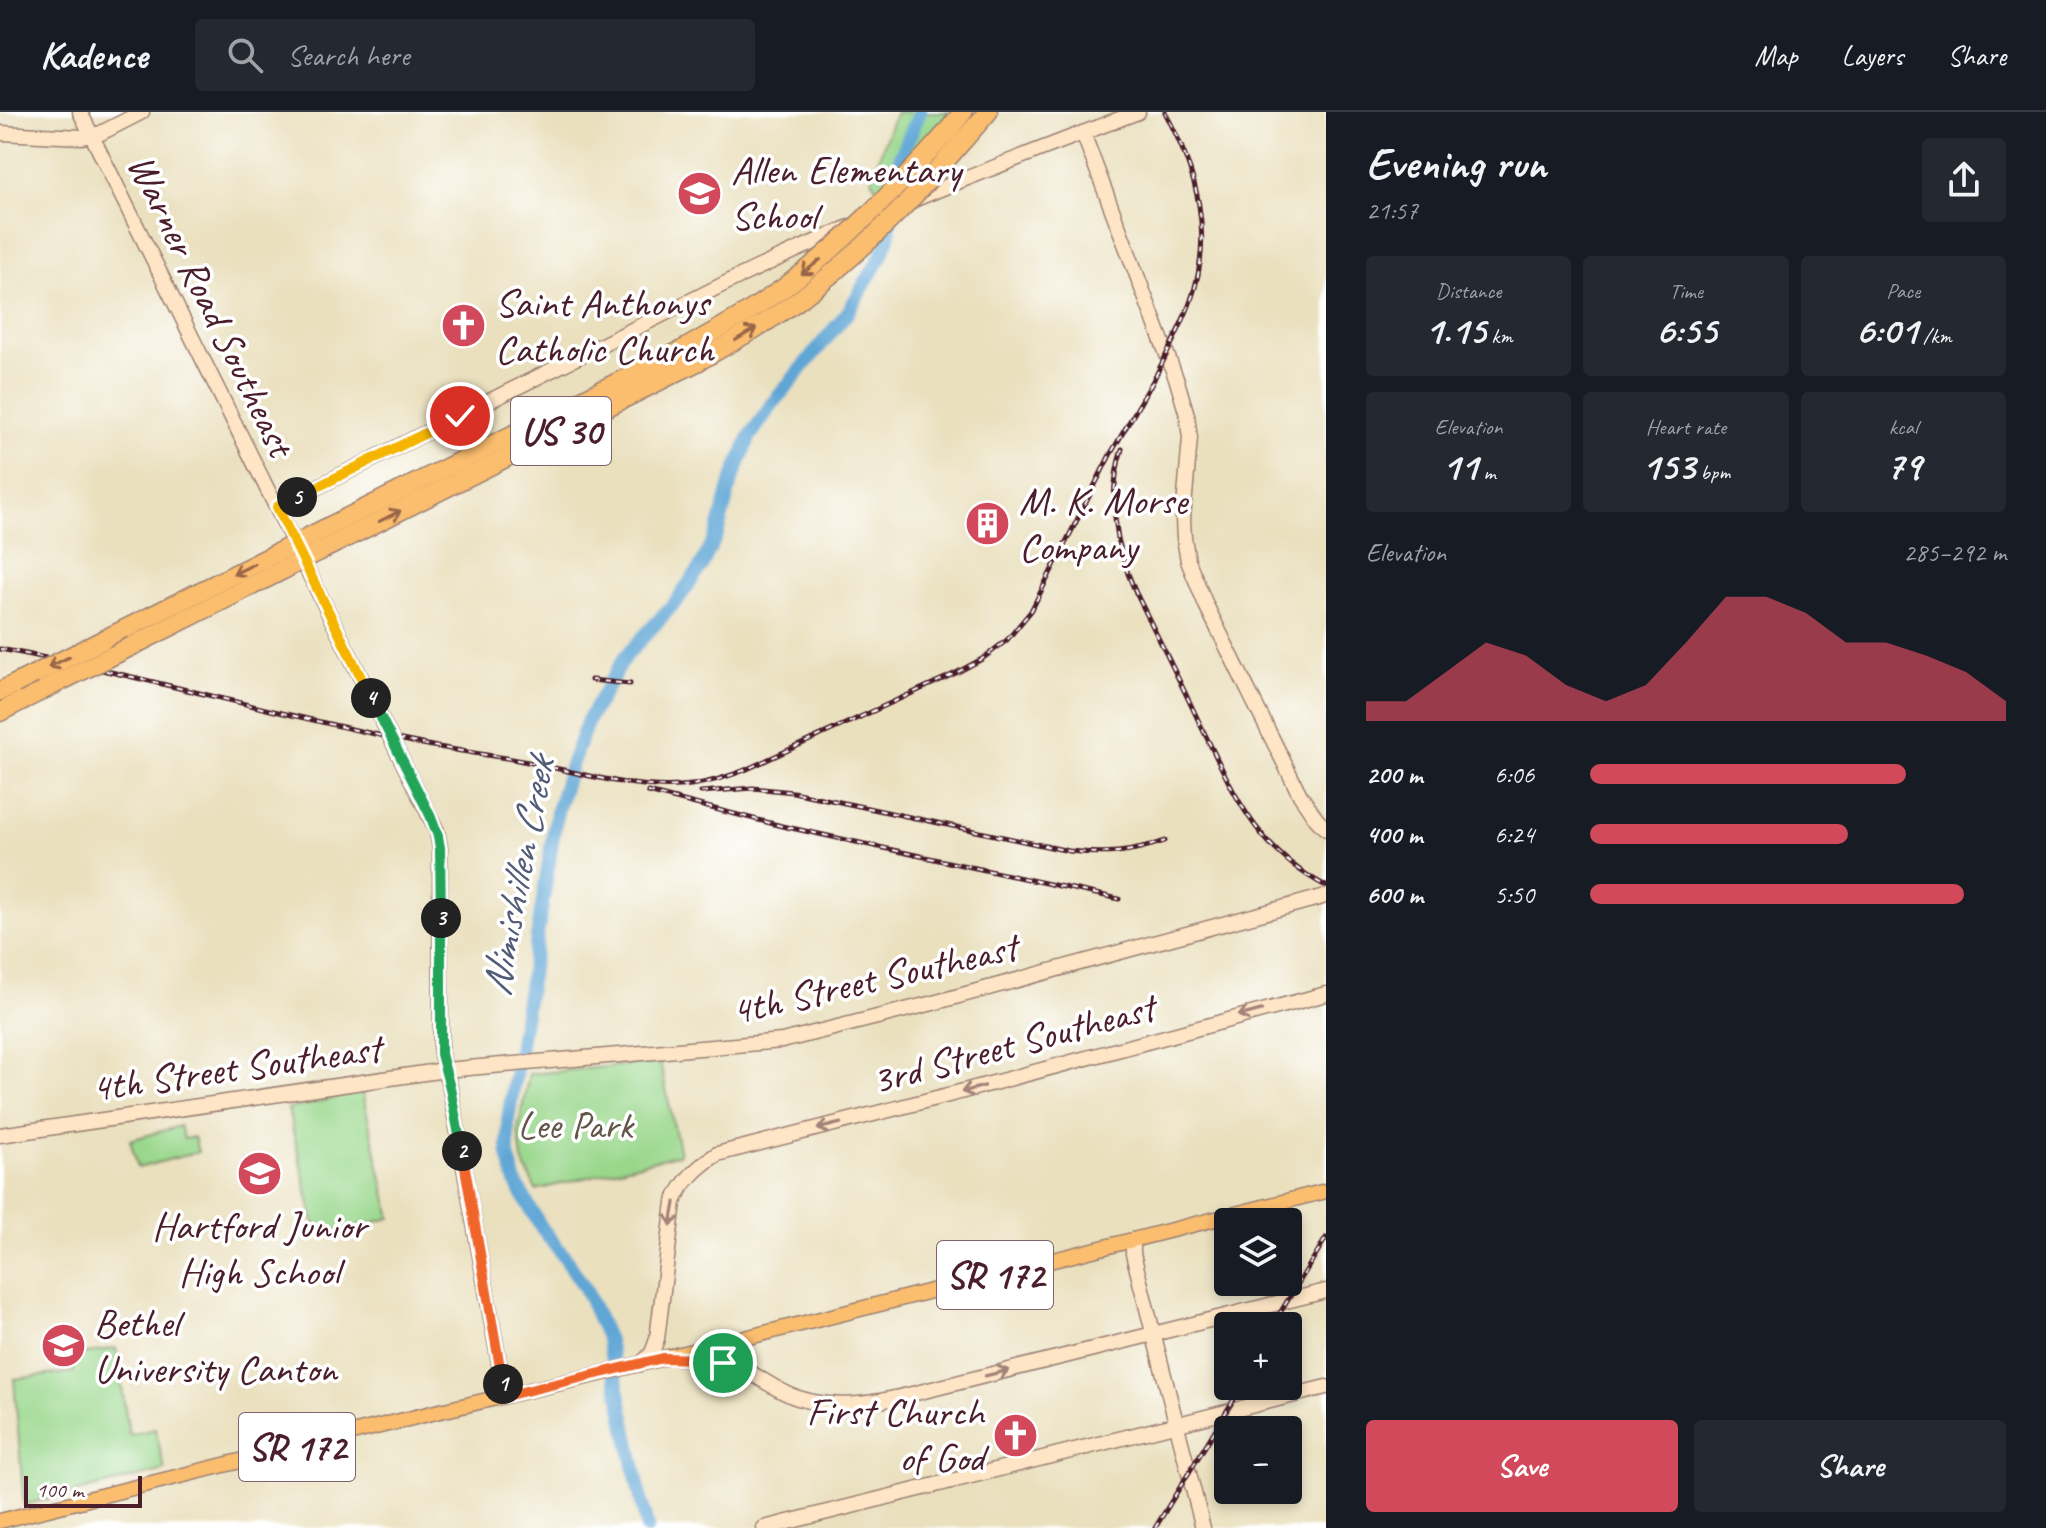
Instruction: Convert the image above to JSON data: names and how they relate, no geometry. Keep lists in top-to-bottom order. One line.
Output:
{"streets":{"highway":["US 30"],"main road":["SR 172"],"street":["Warner Road Southeast","4th Street Southeast","3rd Street Southeast"]},"crossings":[["Warner Road Southeast","4th Street Southeast"],["Warner Road Southeast","SR 172"],["3rd Street Southeast","SR 172"]],"one_way":["3rd Street Southeast"],"water":["Nimishillen Creek"],"parks":["Lee Park"],"places":{"school or university":["Allen Elementary School","Hartford Junior High School","Bethel University Canton"],"church":["Saint Anthonys Catholic Church","First Church of God"],"building":["M. K. Morse Company"]},"scale_bar":"100 m","page":{"header":"Kadence","search":"Search here","nav":["Map","Layers","Share"],"heading":["Evening run","21:57"],"stats":[["Distance","1.15 km"],["Time","6:55"],["Pace","6:01 /km"],["Elevation","11 m"],["Heart rate","153 bpm"],["kcal","79"]],"pins":["5","4","3","2","1"],"chart":["Elevation","285–292 m"],"list":[{"name":"200 m","note":"6:06"},{"name":"400 m","note":"6:24"},{"name":"600 m","note":"5:50"}],"map_buttons":["+","−"],"buttons":["Save","Share"],"scale":"100 m"}}
